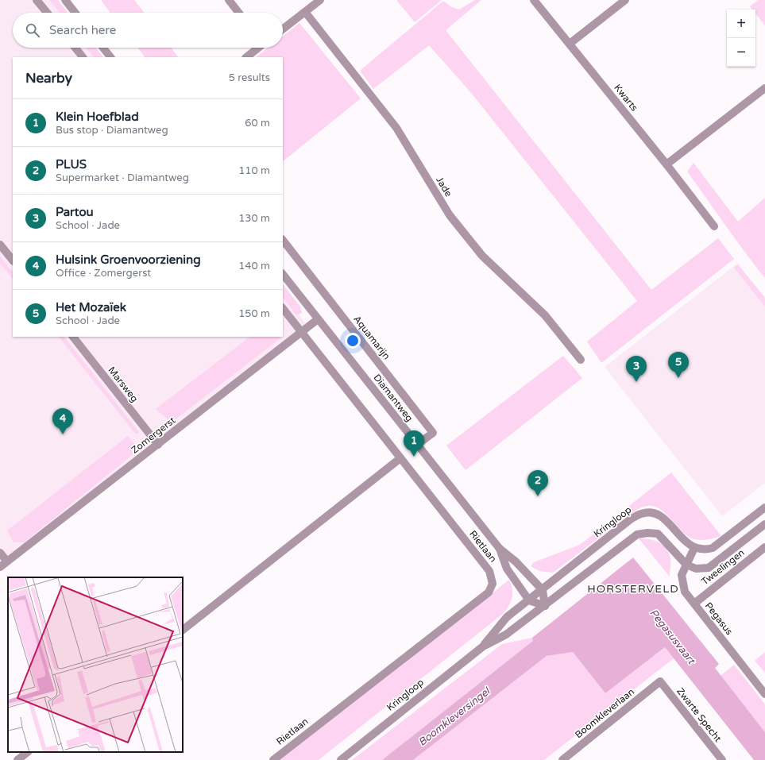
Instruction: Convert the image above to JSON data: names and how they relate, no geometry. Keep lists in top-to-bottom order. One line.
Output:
{"streets":{"street":["Kwarts","Jade","Aquamarijn","Marsweg","Diamantweg","Zomergerst","Kringloop","Rietlaan","Tweelingen","Pegasus","Boomkleverlaan","Zwarte Specht"]},"crossings":[["Aquamarijn","Diamantweg"],["Marsweg","Zomergerst"],["Diamantweg","Zomergerst"],["Diamantweg","Kringloop"],["Zomergerst","Rietlaan"],["Kringloop","Pegasus"],["Tweelingen","Pegasus"],["Boomkleverlaan","Zwarte Specht"]],"districts":["HORSTERVELD"],"water":["Pegasusvaart","Boomkleversingel"],"page":{"map_buttons":["+","−"],"search":"Search here","heading":["Nearby","5 results"],"list":[{"mark":"1","name":"Klein Hoefblad","note":"Bus stop · Diamantweg","value":"60 m"},{"mark":"2","name":"PLUS","note":"Supermarket · Diamantweg","value":"110 m"},{"mark":"3","name":"Partou","note":"School · Jade","value":"130 m"},{"mark":"4","name":"Hulsink Groenvoorziening","note":"Office · Zomergerst","value":"140 m"},{"mark":"5","name":"Het Mozaïek","note":"School · Jade","value":"150 m"}],"pins":["5","3","4","1","2"]}}
